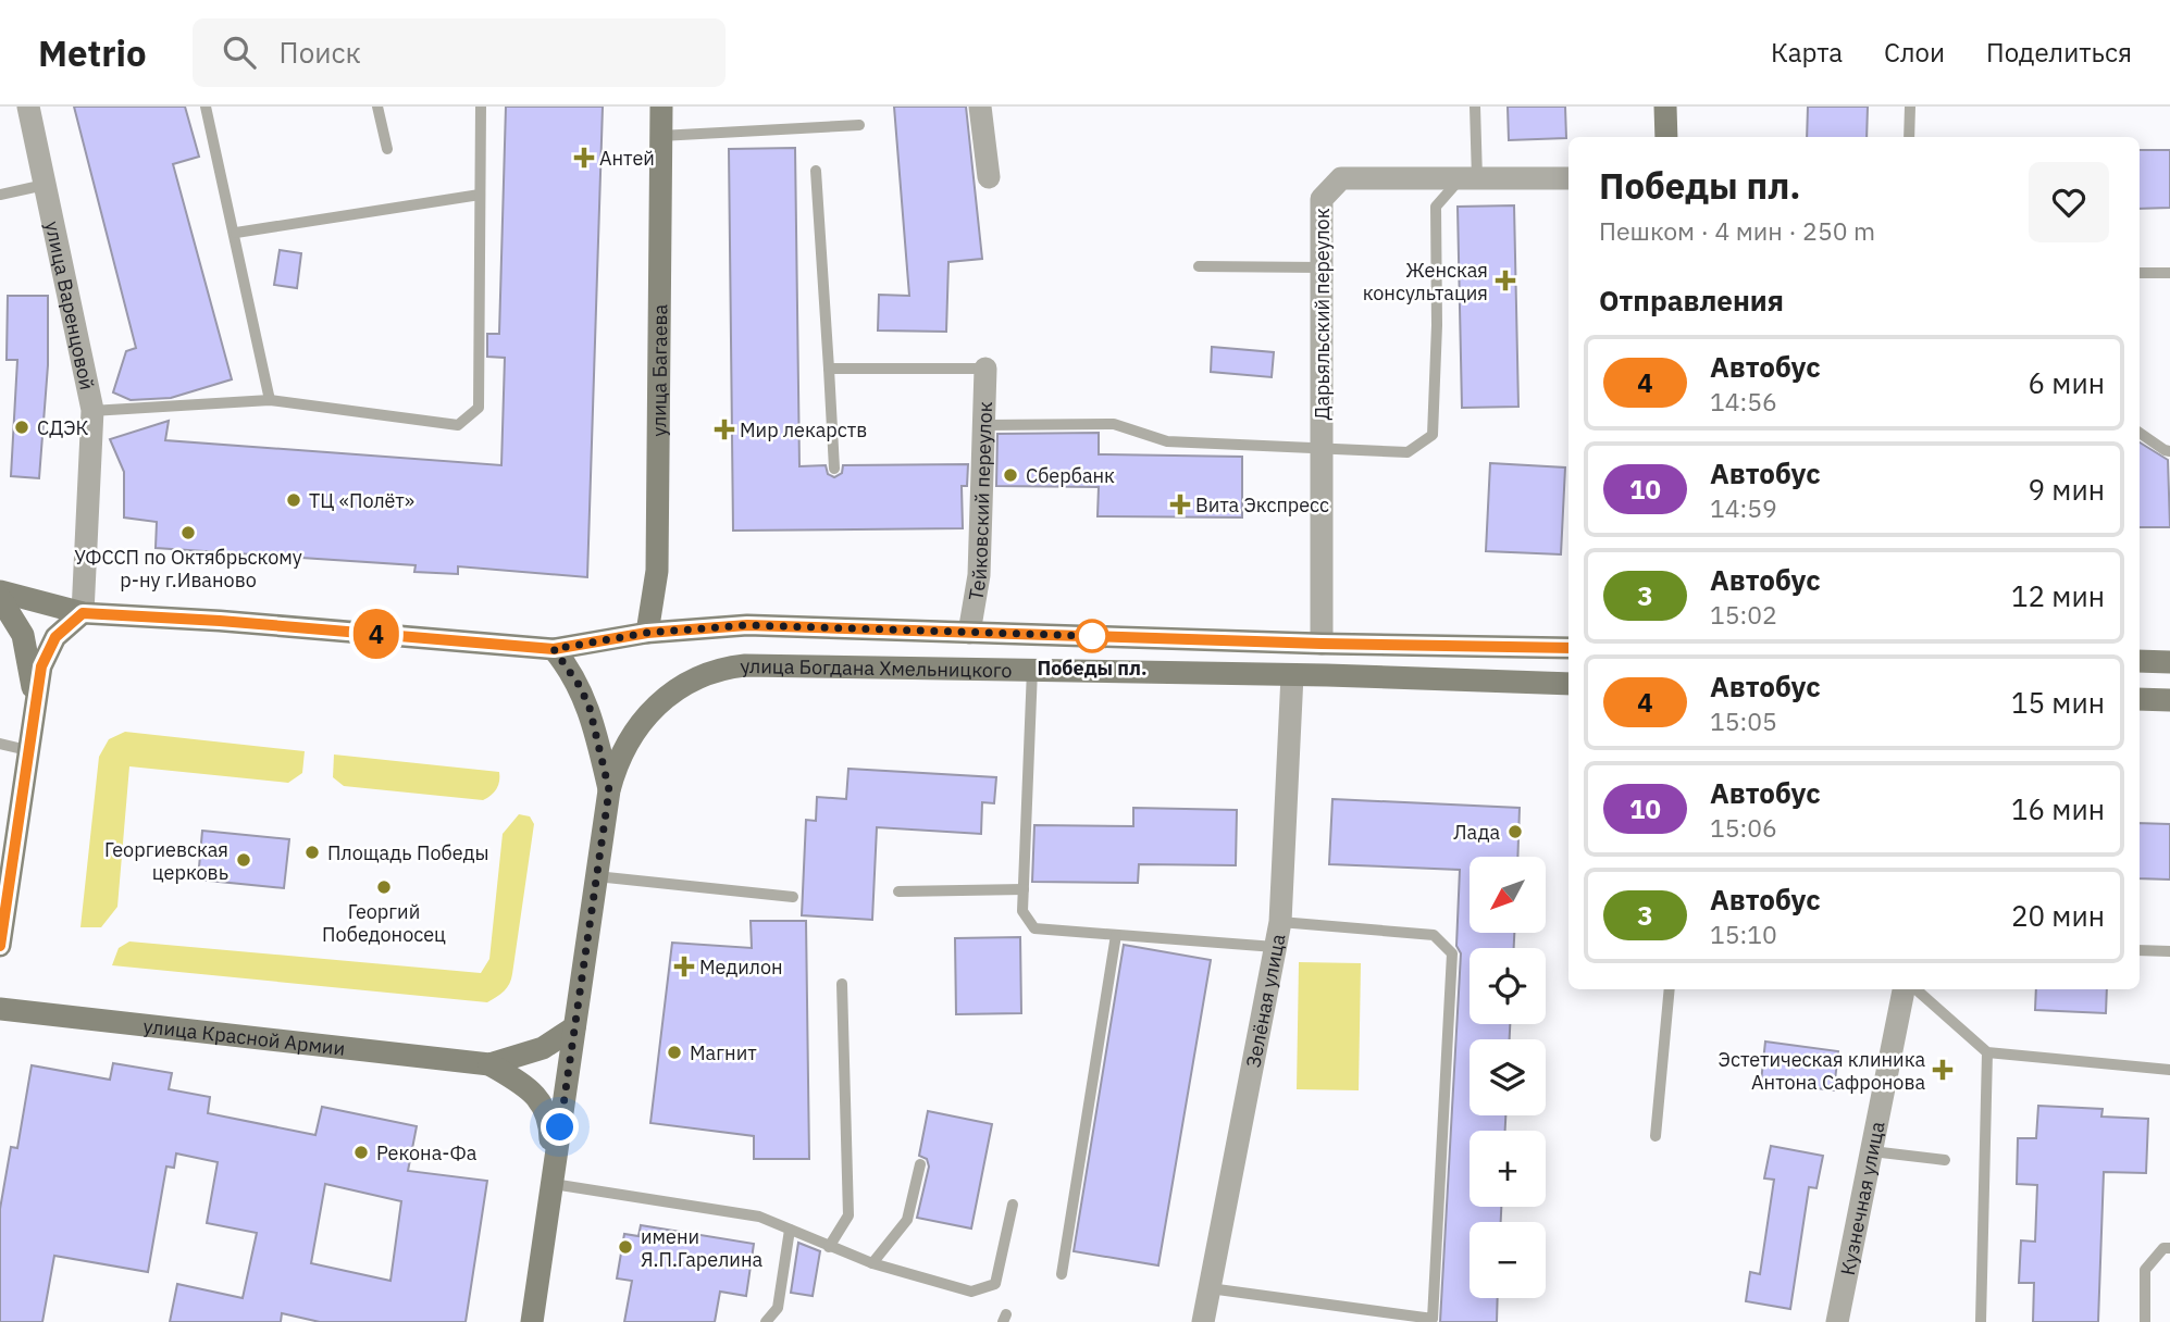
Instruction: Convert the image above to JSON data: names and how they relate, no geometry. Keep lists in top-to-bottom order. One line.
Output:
{"streets":{"main road":["улица Багаева","улица Богдана Хмельницкого","улица Красной Армии"],"street":["улица Варенцовой","Дарьяльский переулок","Тейковский переулок","Зелёная улица","Кузнечная улица"]},"crossings":[["улица Варенцовой","улица Богдана Хмельницкого"],["Дарьяльский переулок","улица Богдана Хмельницкого"],["улица Багаева","улица Богдана Хмельницкого"],["Тейковский переулок","улица Богдана Хмельницкого"],["улица Богдана Хмельницкого","Зелёная улица"]],"places":{"health":["Антей","Женская консультация","Мир лекарств","Вита Экспресс","Медилон","Эстетическая клиника Антона Сафронова"],"other":["СДЭК","Сбербанк","ТЦ «Полёт»","УФССП по Октябрьскому р-ну г.Иваново","Победы пл.","Лада","Площадь Победы","Георгиевская церковь","Георгий Победоносец","Магнит","Рекона-Фа","имени Я.П.Гарелина"]},"lines":["bus line 4"],"north":"bottom left","page":{"header":"Metrio","search":"Поиск","nav":["Карта","Слои","Поделиться"],"on_map":"4","heading":[["Победы пл.","Пешком · 4 мин · 250 m"],"Отправления"],"list":[{"mark":"4","name":"Автобус","note":"14:56","value":"6 мин"},{"mark":"10","name":"Автобус","note":"14:59","value":"9 мин"},{"mark":"3","name":"Автобус","note":"15:02","value":"12 мин"},{"mark":"4","name":"Автобус","note":"15:05","value":"15 мин"},{"mark":"10","name":"Автобус","note":"15:06","value":"16 мин"},{"mark":"3","name":"Автобус","note":"15:10","value":"20 мин"}],"map_buttons":["+","−"]}}
